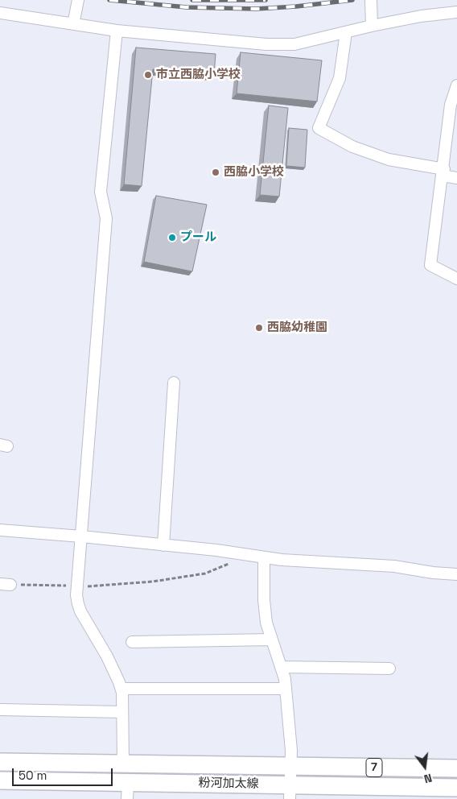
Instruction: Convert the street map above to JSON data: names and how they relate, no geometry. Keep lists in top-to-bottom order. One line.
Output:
{"streets":{"main road":["7","粉河加太線"]},"places":["市立西脇小学校","西脇小学校","プール","西脇幼稚園"],"scale_bar":"50 m","north":"bottom"}
